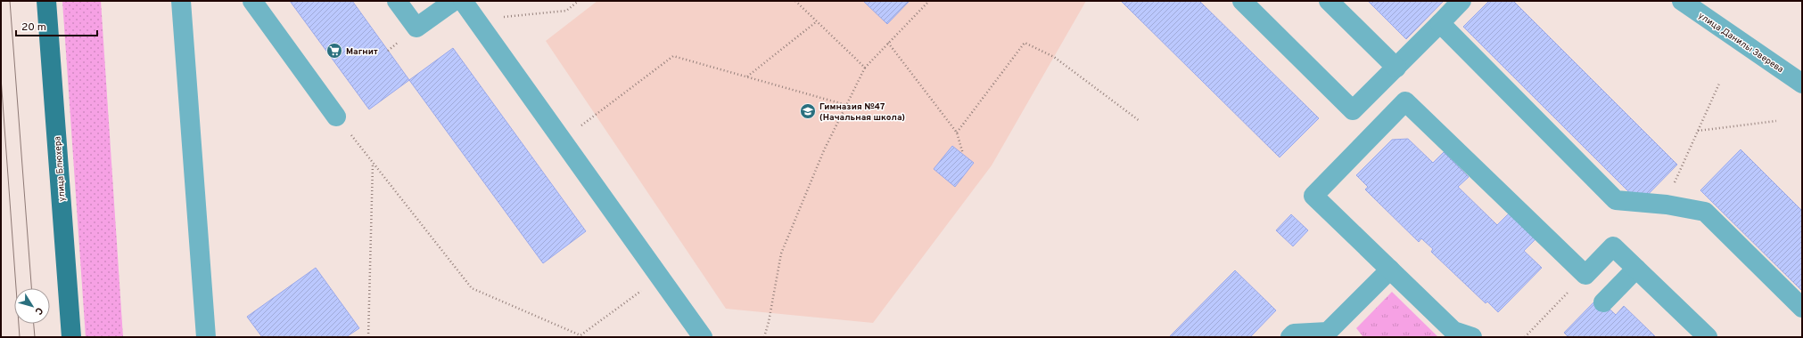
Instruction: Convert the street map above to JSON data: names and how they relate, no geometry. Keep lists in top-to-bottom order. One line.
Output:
{"streets":{"main road":["улица Блюхера"],"street":["улица Данилы Зверева"]},"places":{"supermarket":["Магнит"],"school or university":["Гимназия №47 (Начальная школа)"]},"scale_bar":"20 m","north":"bottom right"}
